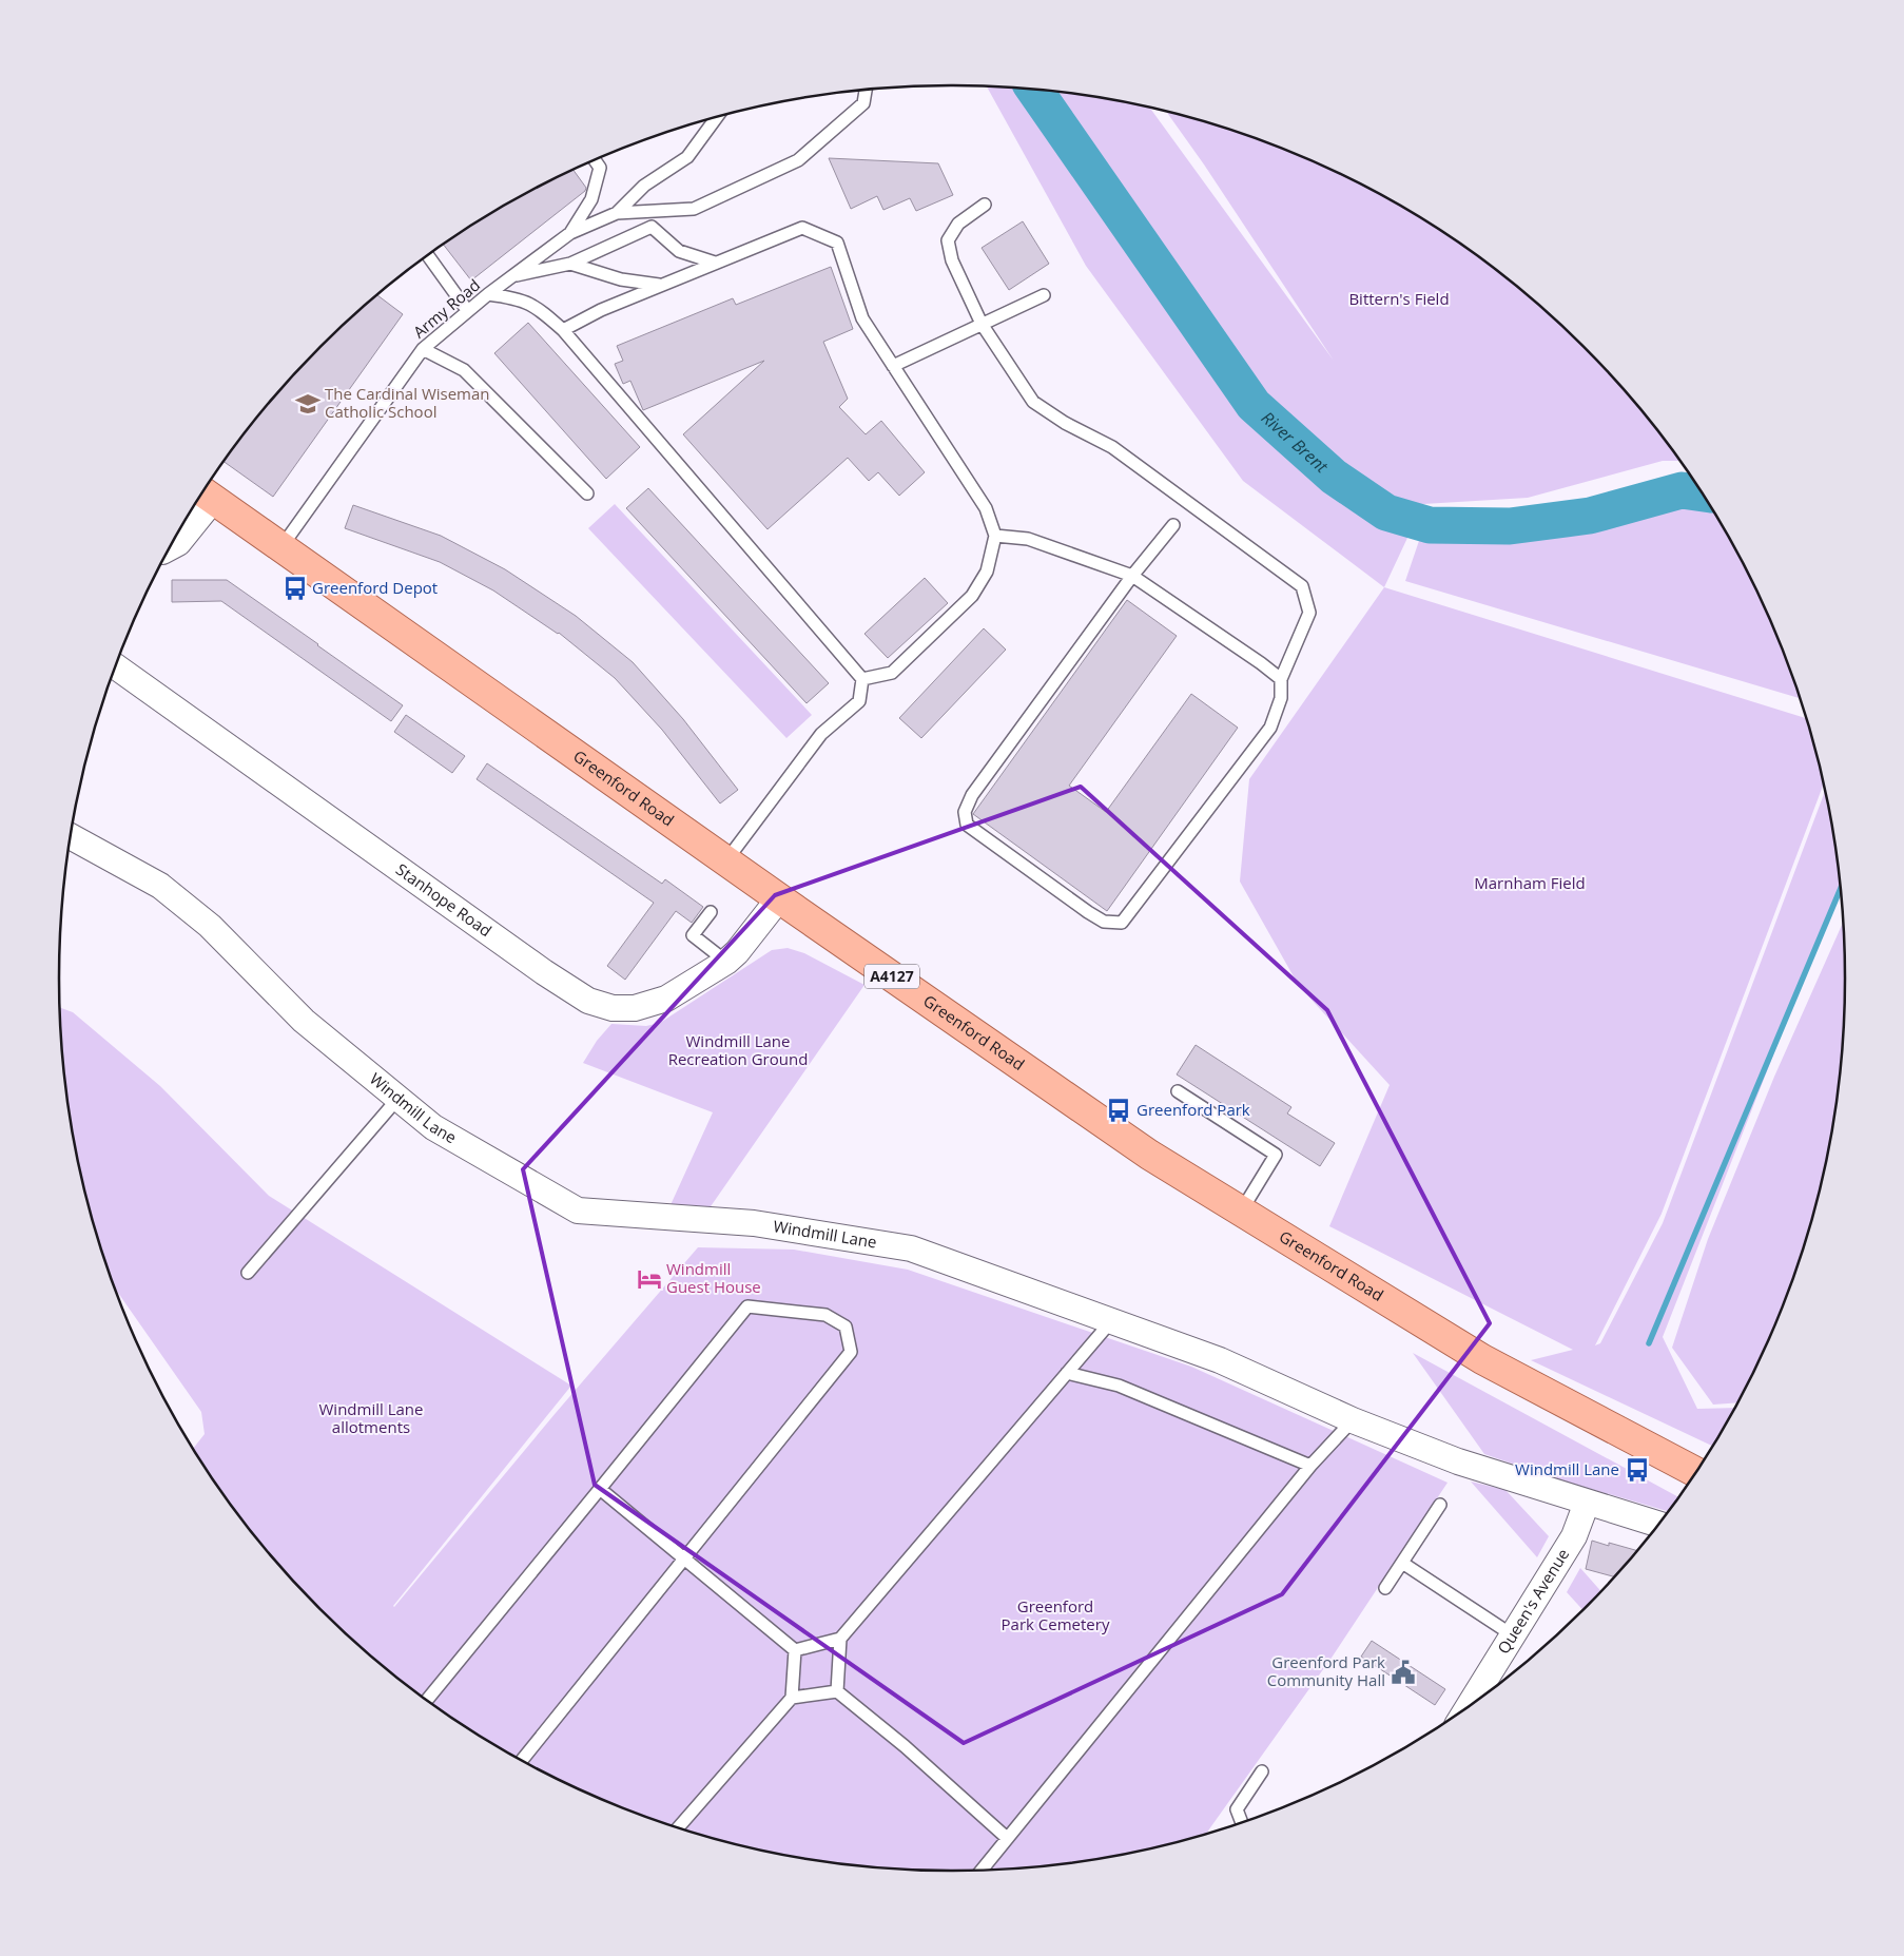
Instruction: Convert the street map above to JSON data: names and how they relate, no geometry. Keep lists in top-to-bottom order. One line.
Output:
{"streets":{"main road":["Greenford Road","A4127"],"street":["Stanhope Road","Windmill Lane","Queen's Avenue"],"lane":["Army Road"]},"crossings":[["Army Road","Greenford Road"],["Greenford Road","Stanhope Road"],["Windmill Lane","Queen's Avenue"]],"water":["River Brent"],"parks":["Bittern's Field","Marnham Field","Windmill Lane Recreation Ground","Windmill Lane allotments","Greenford Park Cemetery"],"places":{"school or university":["The Cardinal Wiseman Catholic School"],"bus stop":["Greenford Depot","Greenford Park","Windmill Lane"],"hotel":["Windmill Guest House"],"public building":["Greenford Park Community Hall"]}}
